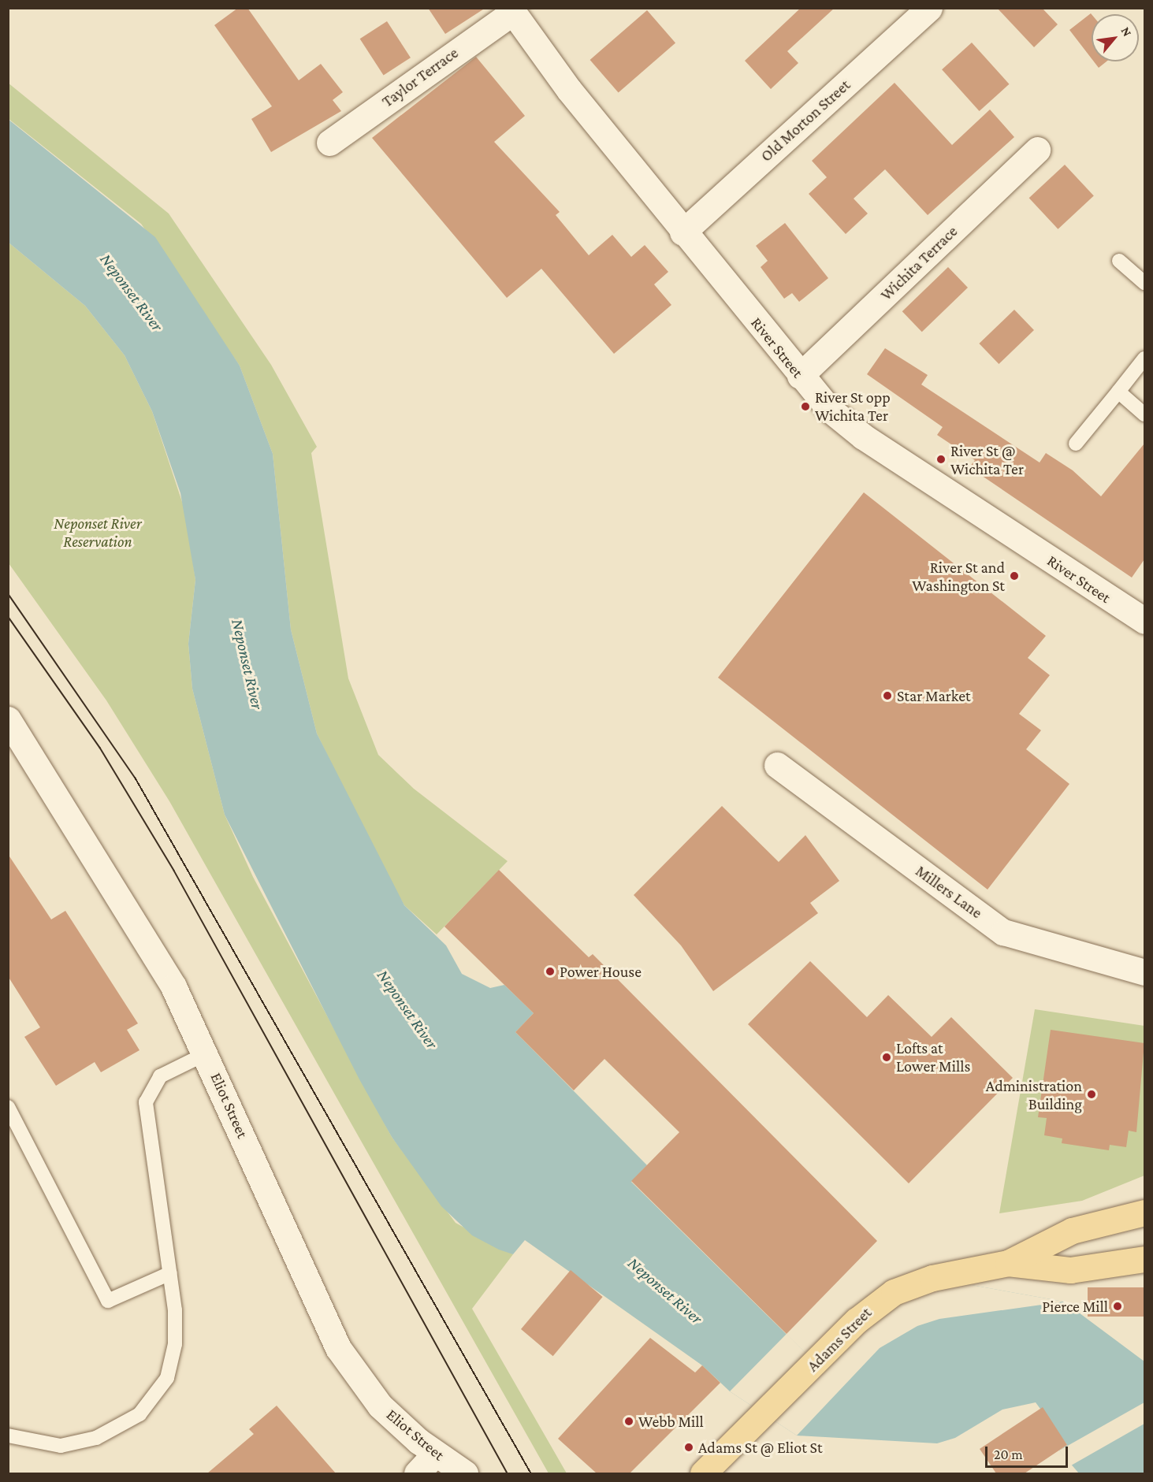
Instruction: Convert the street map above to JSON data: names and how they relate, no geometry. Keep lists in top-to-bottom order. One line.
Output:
{"streets":{"main road":["Adams Street"],"street":["Taylor Terrace","Old Morton Street","Wichita Terrace","River Street","Millers Lane","Eliot Street"]},"crossings":[["Taylor Terrace","River Street"],["Old Morton Street","River Street"],["Wichita Terrace","River Street"]],"water":["Neponset River"],"parks":["Neponset River Reservation"],"places":["River St opp Wichita Ter","River St @ Wichita Ter","River St and Washington St","Star Market","Power House","Lofts at Lower Mills","Administration Building","Pierce Mill","Webb Mill","Adams St @ Eliot St"],"scale_bar":"20 m","north":"top right"}
